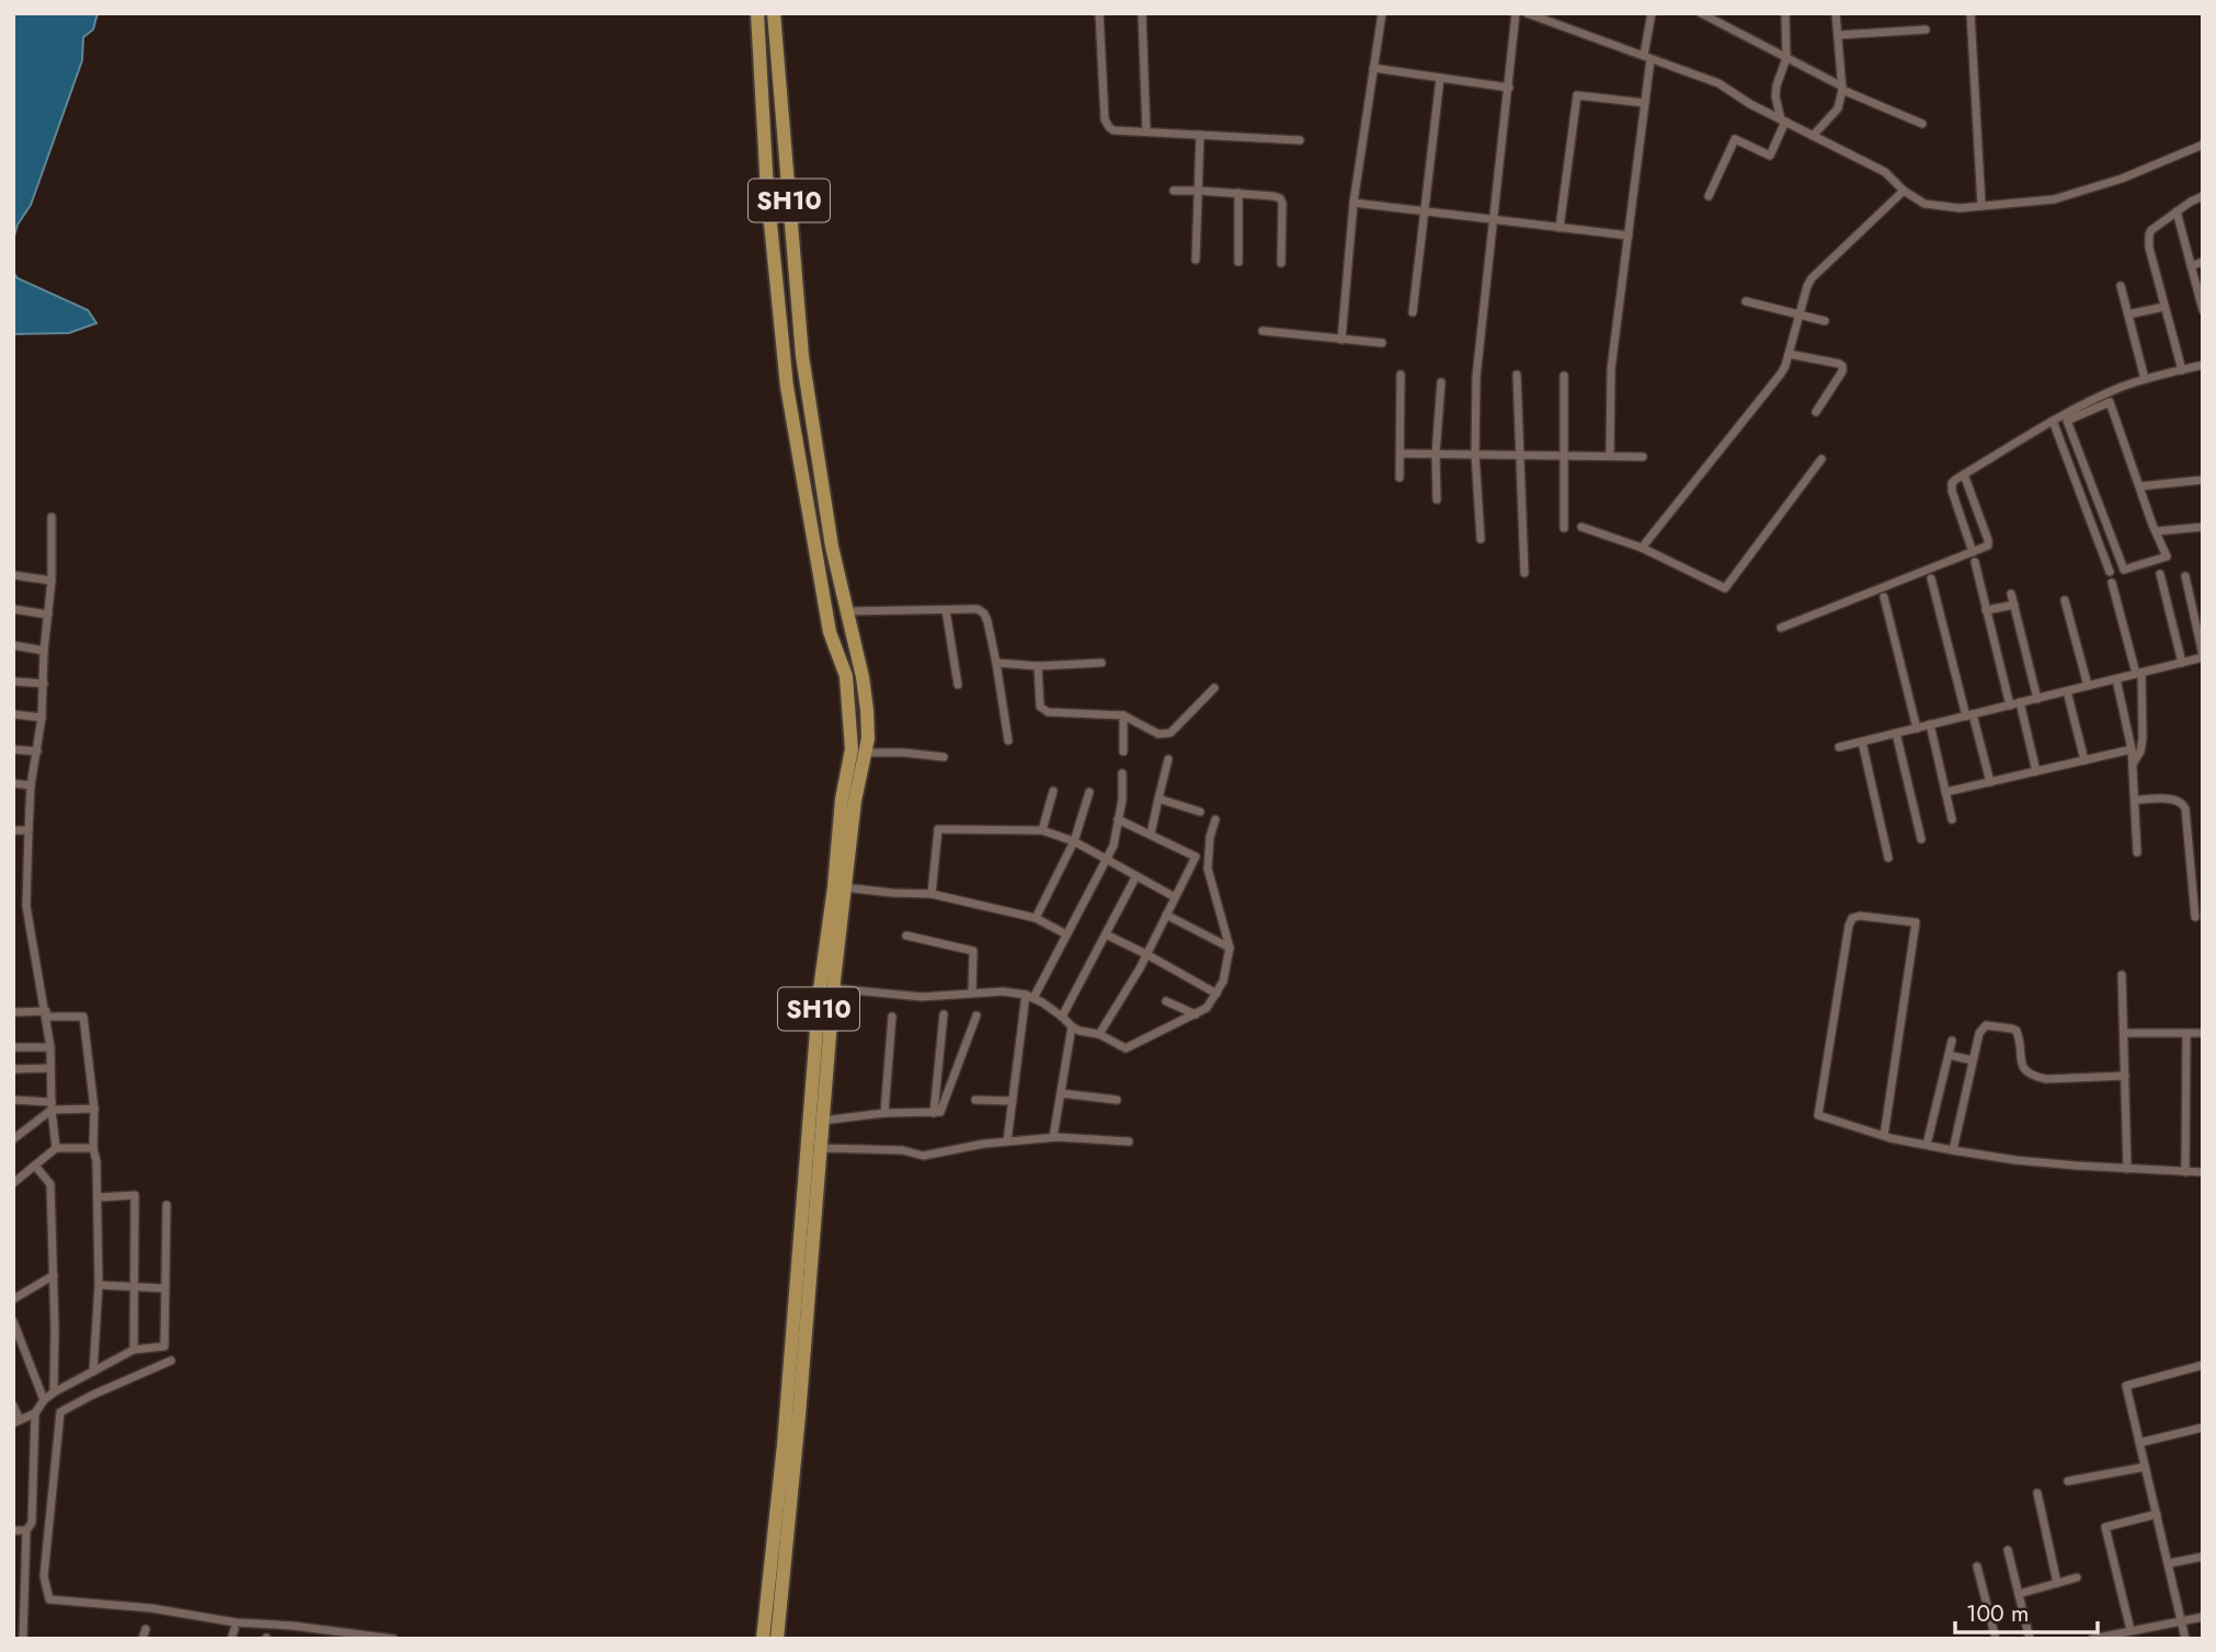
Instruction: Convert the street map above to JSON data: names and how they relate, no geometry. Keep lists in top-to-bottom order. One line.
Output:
{"streets":{"main road":["SH10"]},"scale_bar":"100 m"}
